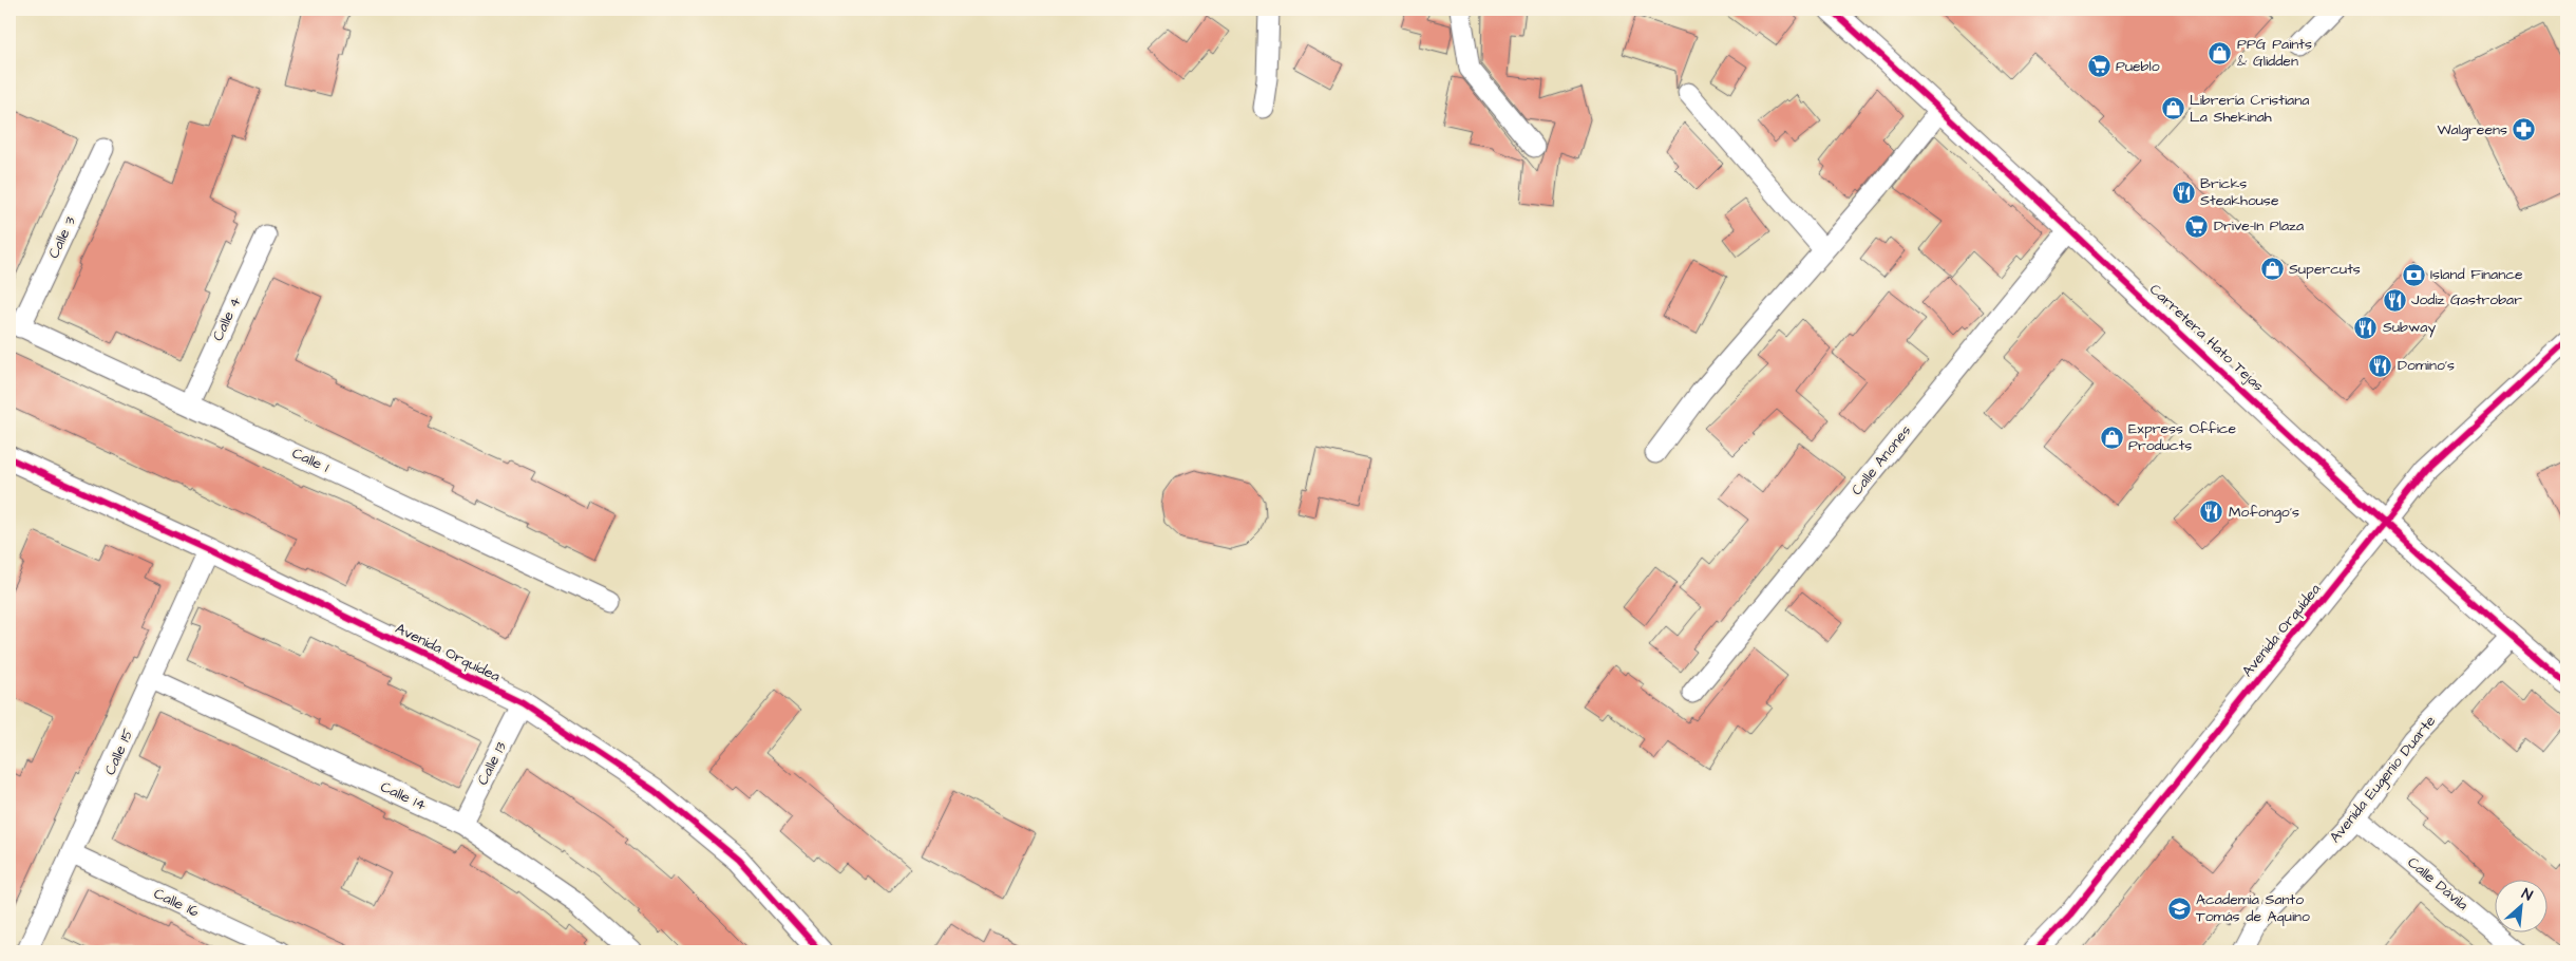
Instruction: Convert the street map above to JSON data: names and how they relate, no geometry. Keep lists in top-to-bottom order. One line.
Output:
{"streets":{"street":["Calle 3","Calle 4","Carretera Hato Tejas","Calle 1","Calle Anones","Avenida Orquídea","Calle 15","Calle 13","Avenida Eugenio Duarte","Calle 14","Calle Dávila","Calle 16"]},"crossings":[["Calle 3","Calle 1"],["Calle 4","Calle 1"],["Carretera Hato Tejas","Calle Anones"],["Carretera Hato Tejas","Avenida Orquídea"],["Carretera Hato Tejas","Avenida Eugenio Duarte"],["Avenida Orquídea","Calle 15"],["Avenida Orquídea","Calle 13"],["Calle 15","Calle 14"],["Calle 15","Calle 16"],["Calle 13","Calle 14"],["Avenida Eugenio Duarte","Calle Dávila"]],"places":{"shop":["PPG Paints & Glidden","Librería Cristiana La Shekinah","Supercuts","Express Office Products"],"supermarket":["Pueblo","Drive-In Plaza"],"pharmacy":["Walgreens"],"restaurant":["Bricks Steakhouse","Jodiz Gastrobar","Subway","Domino's","Mofongo's"],"bank":["Island Finance"],"school or university":["Academia Santo Tomás de Aquino"]},"north":"top right"}
